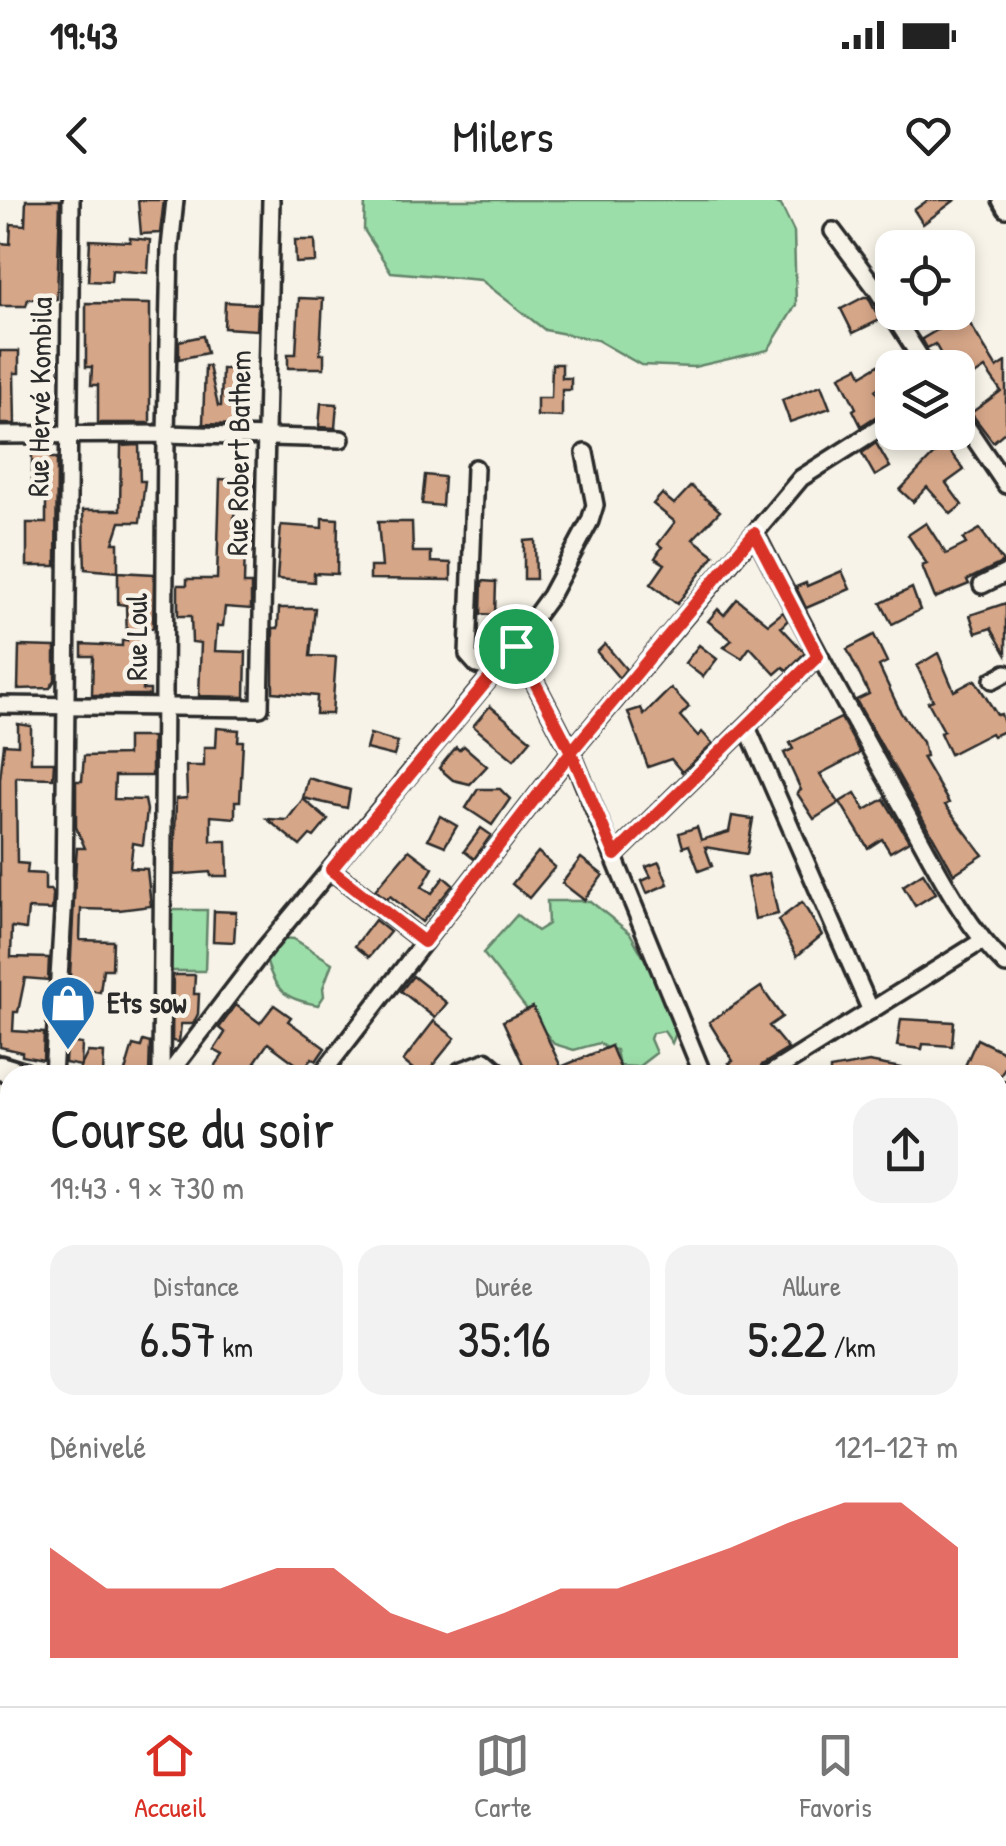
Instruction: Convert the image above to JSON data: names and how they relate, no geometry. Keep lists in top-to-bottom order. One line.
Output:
{"streets":{"street":["Rue Hervé Kombila","Rue Robert Bathem","Rue Loul"]},"crossings":[["Rue Robert Bathem","Rue Loul"]],"places":{"shop":["Ets sow"]},"page":{"status":"19:43","header":"Milers","heading":["Course du soir","19:43 · 9 × 730 m"],"stats":[["Distance","6.57 km"],["Durée","35:16"],["Allure","5:22 /km"]],"chart":["Dénivelé","121–127 m"],"tabs":["Accueil","Carte","Favoris"]}}
